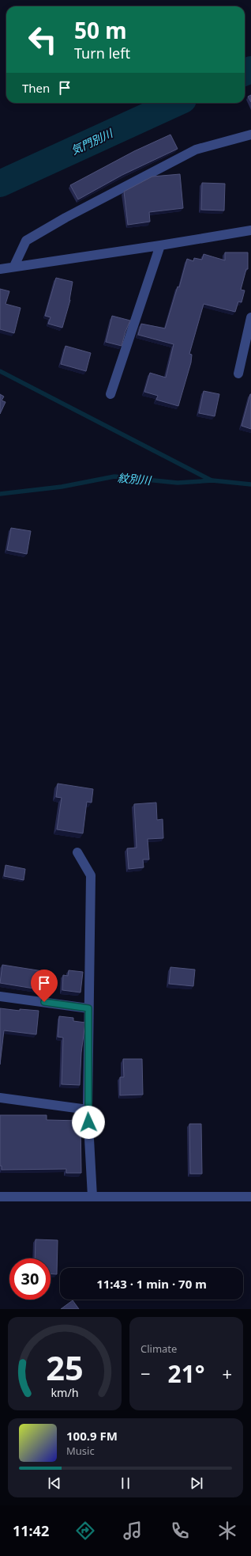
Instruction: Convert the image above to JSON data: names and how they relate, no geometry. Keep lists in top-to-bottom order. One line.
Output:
{"water":["気門別川","紋別川"],"page":{"turn":["50 m","Turn left"],"then":"Then","limit":"30","trip":"11:43 · 1 min · 70 m","tile":"Climate","heat":["−","21°","+"],"song":["100.9 FM","Music"],"tabs":"11:42","gauge":["25","km/h"]}}
